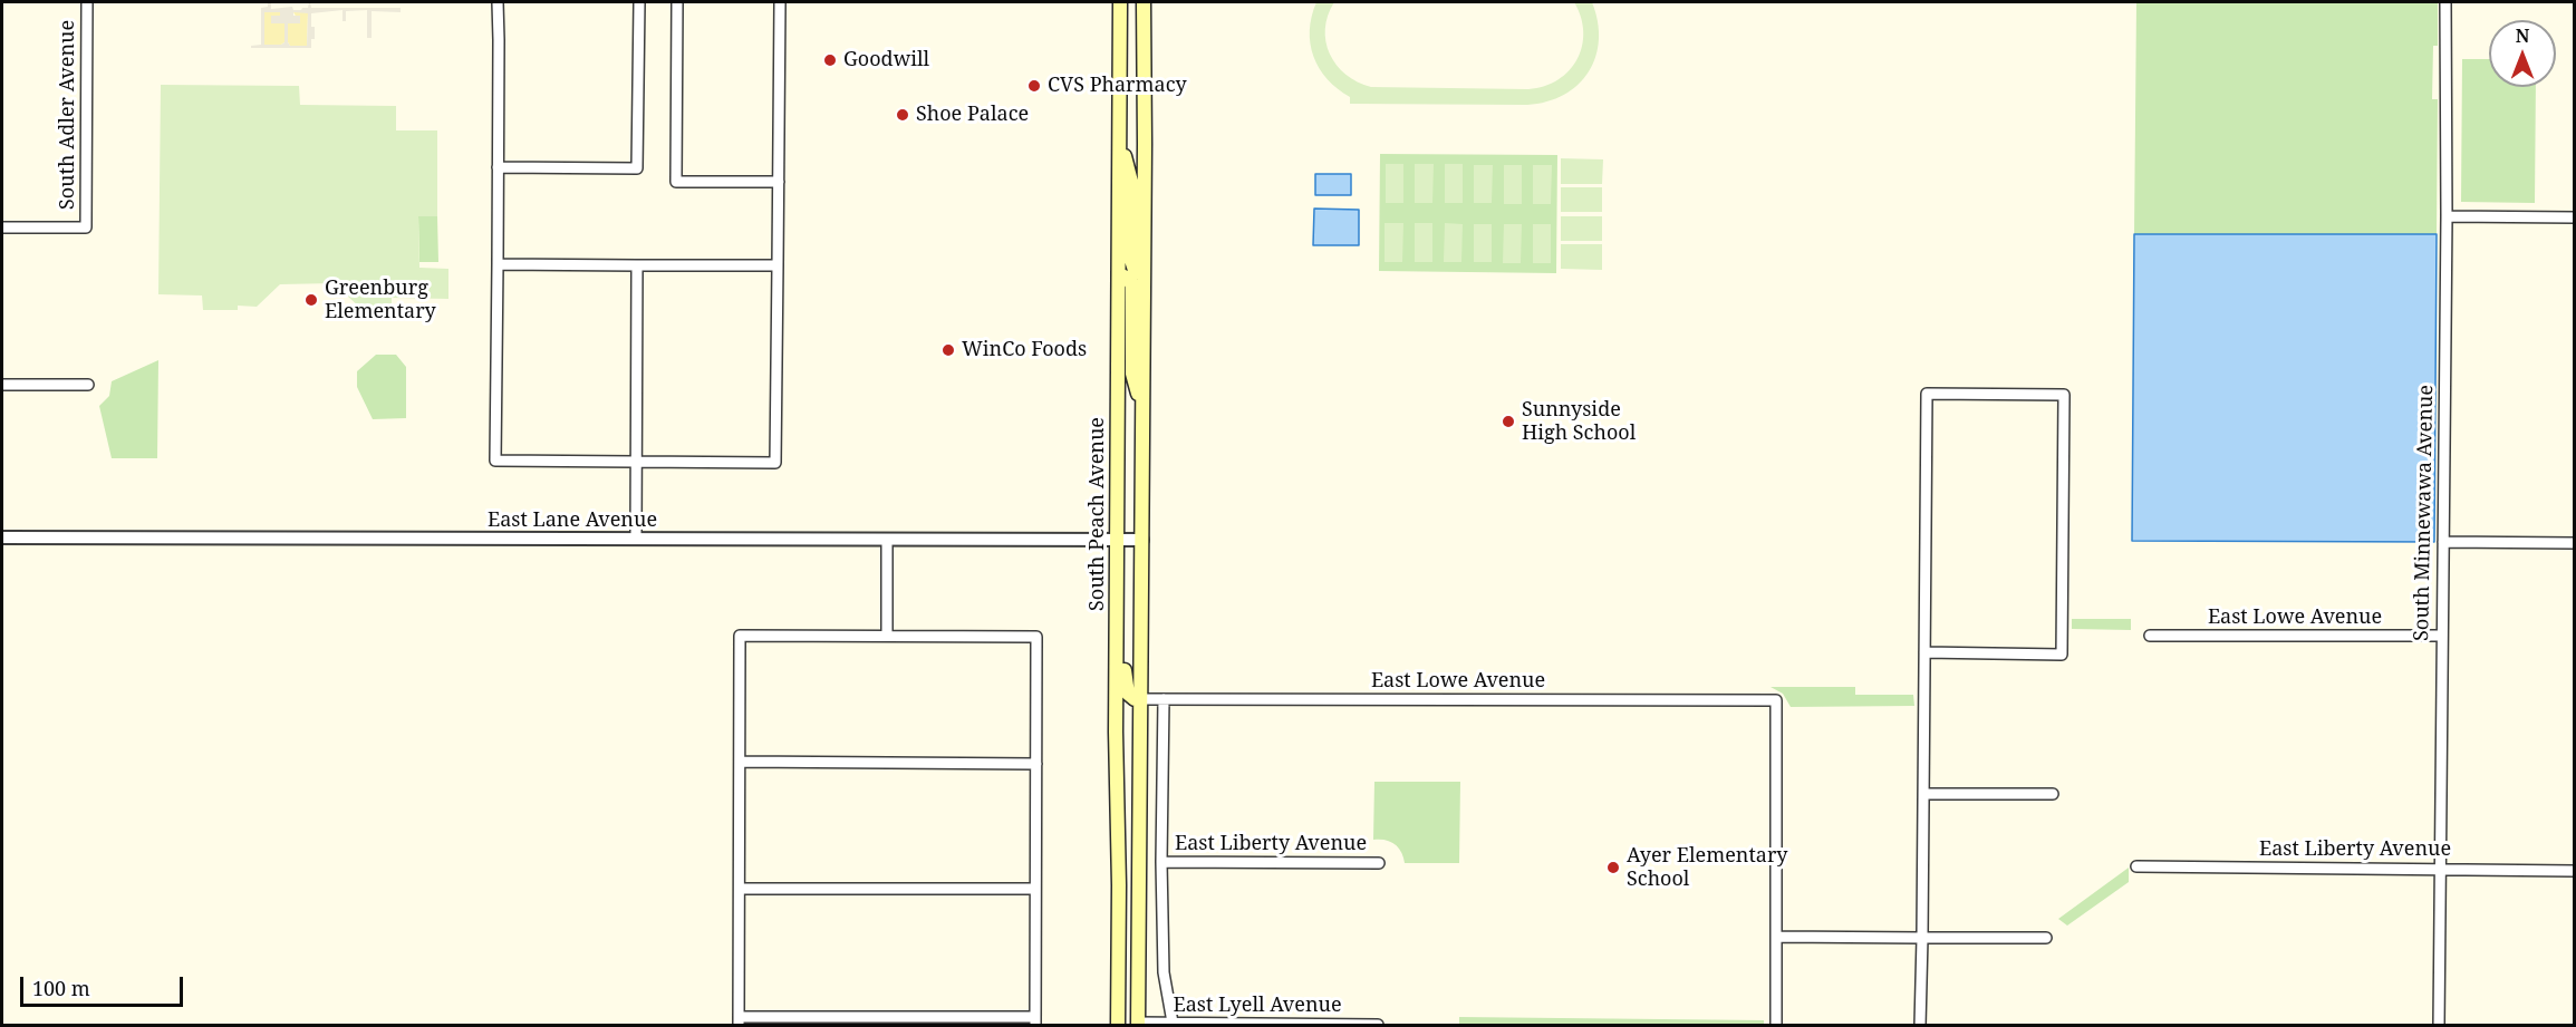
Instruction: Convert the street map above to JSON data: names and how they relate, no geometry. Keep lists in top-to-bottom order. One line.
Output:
{"streets":{"main road":["South Peach Avenue"],"street":["South Adler Avenue","South Minnewawa Avenue","East Lane Avenue","East Lowe Avenue","East Liberty Avenue","East Lyell Avenue"]},"crossings":[["South Minnewawa Avenue","East Lowe Avenue"],["South Minnewawa Avenue","East Liberty Avenue"],["South Peach Avenue","East Lane Avenue"]],"places":["Goodwill","CVS Pharmacy","Shoe Palace","Greenburg Elementary","WinCo Foods","Sunnyside High School","Ayer Elementary School"],"scale_bar":"100 m","north":"top"}
